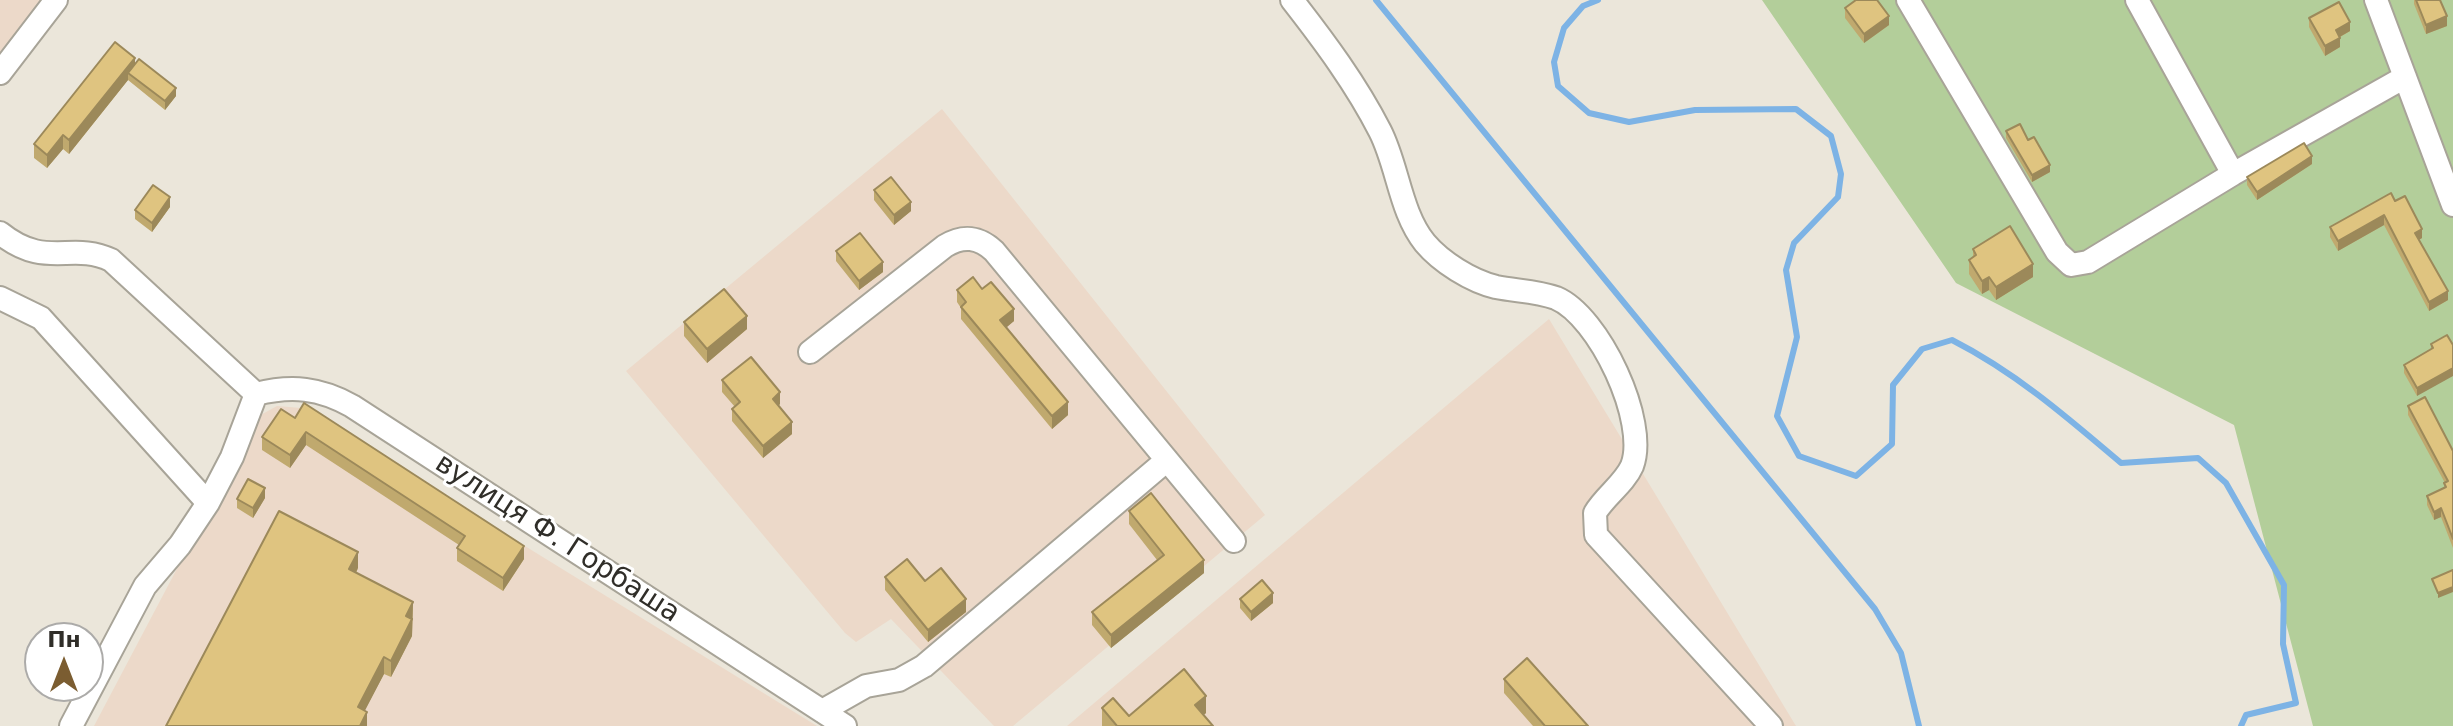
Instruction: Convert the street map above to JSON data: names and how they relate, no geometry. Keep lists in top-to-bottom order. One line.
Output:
{"streets":{"street":["вулиця Ф. Горбаша"]},"north":"top"}
